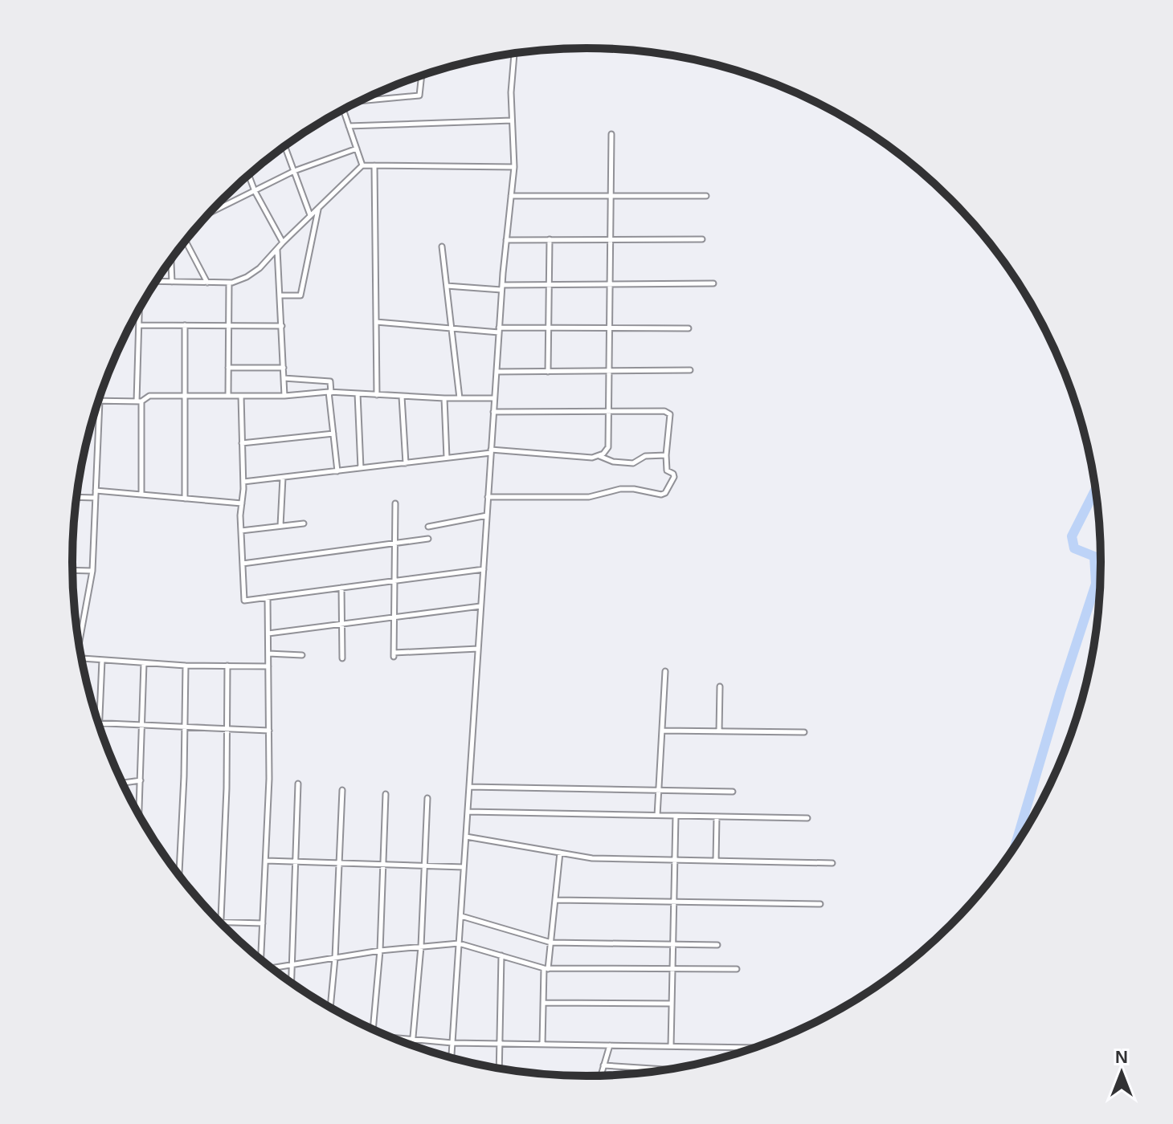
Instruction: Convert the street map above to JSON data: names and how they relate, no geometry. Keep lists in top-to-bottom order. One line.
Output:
{"north":"top"}
